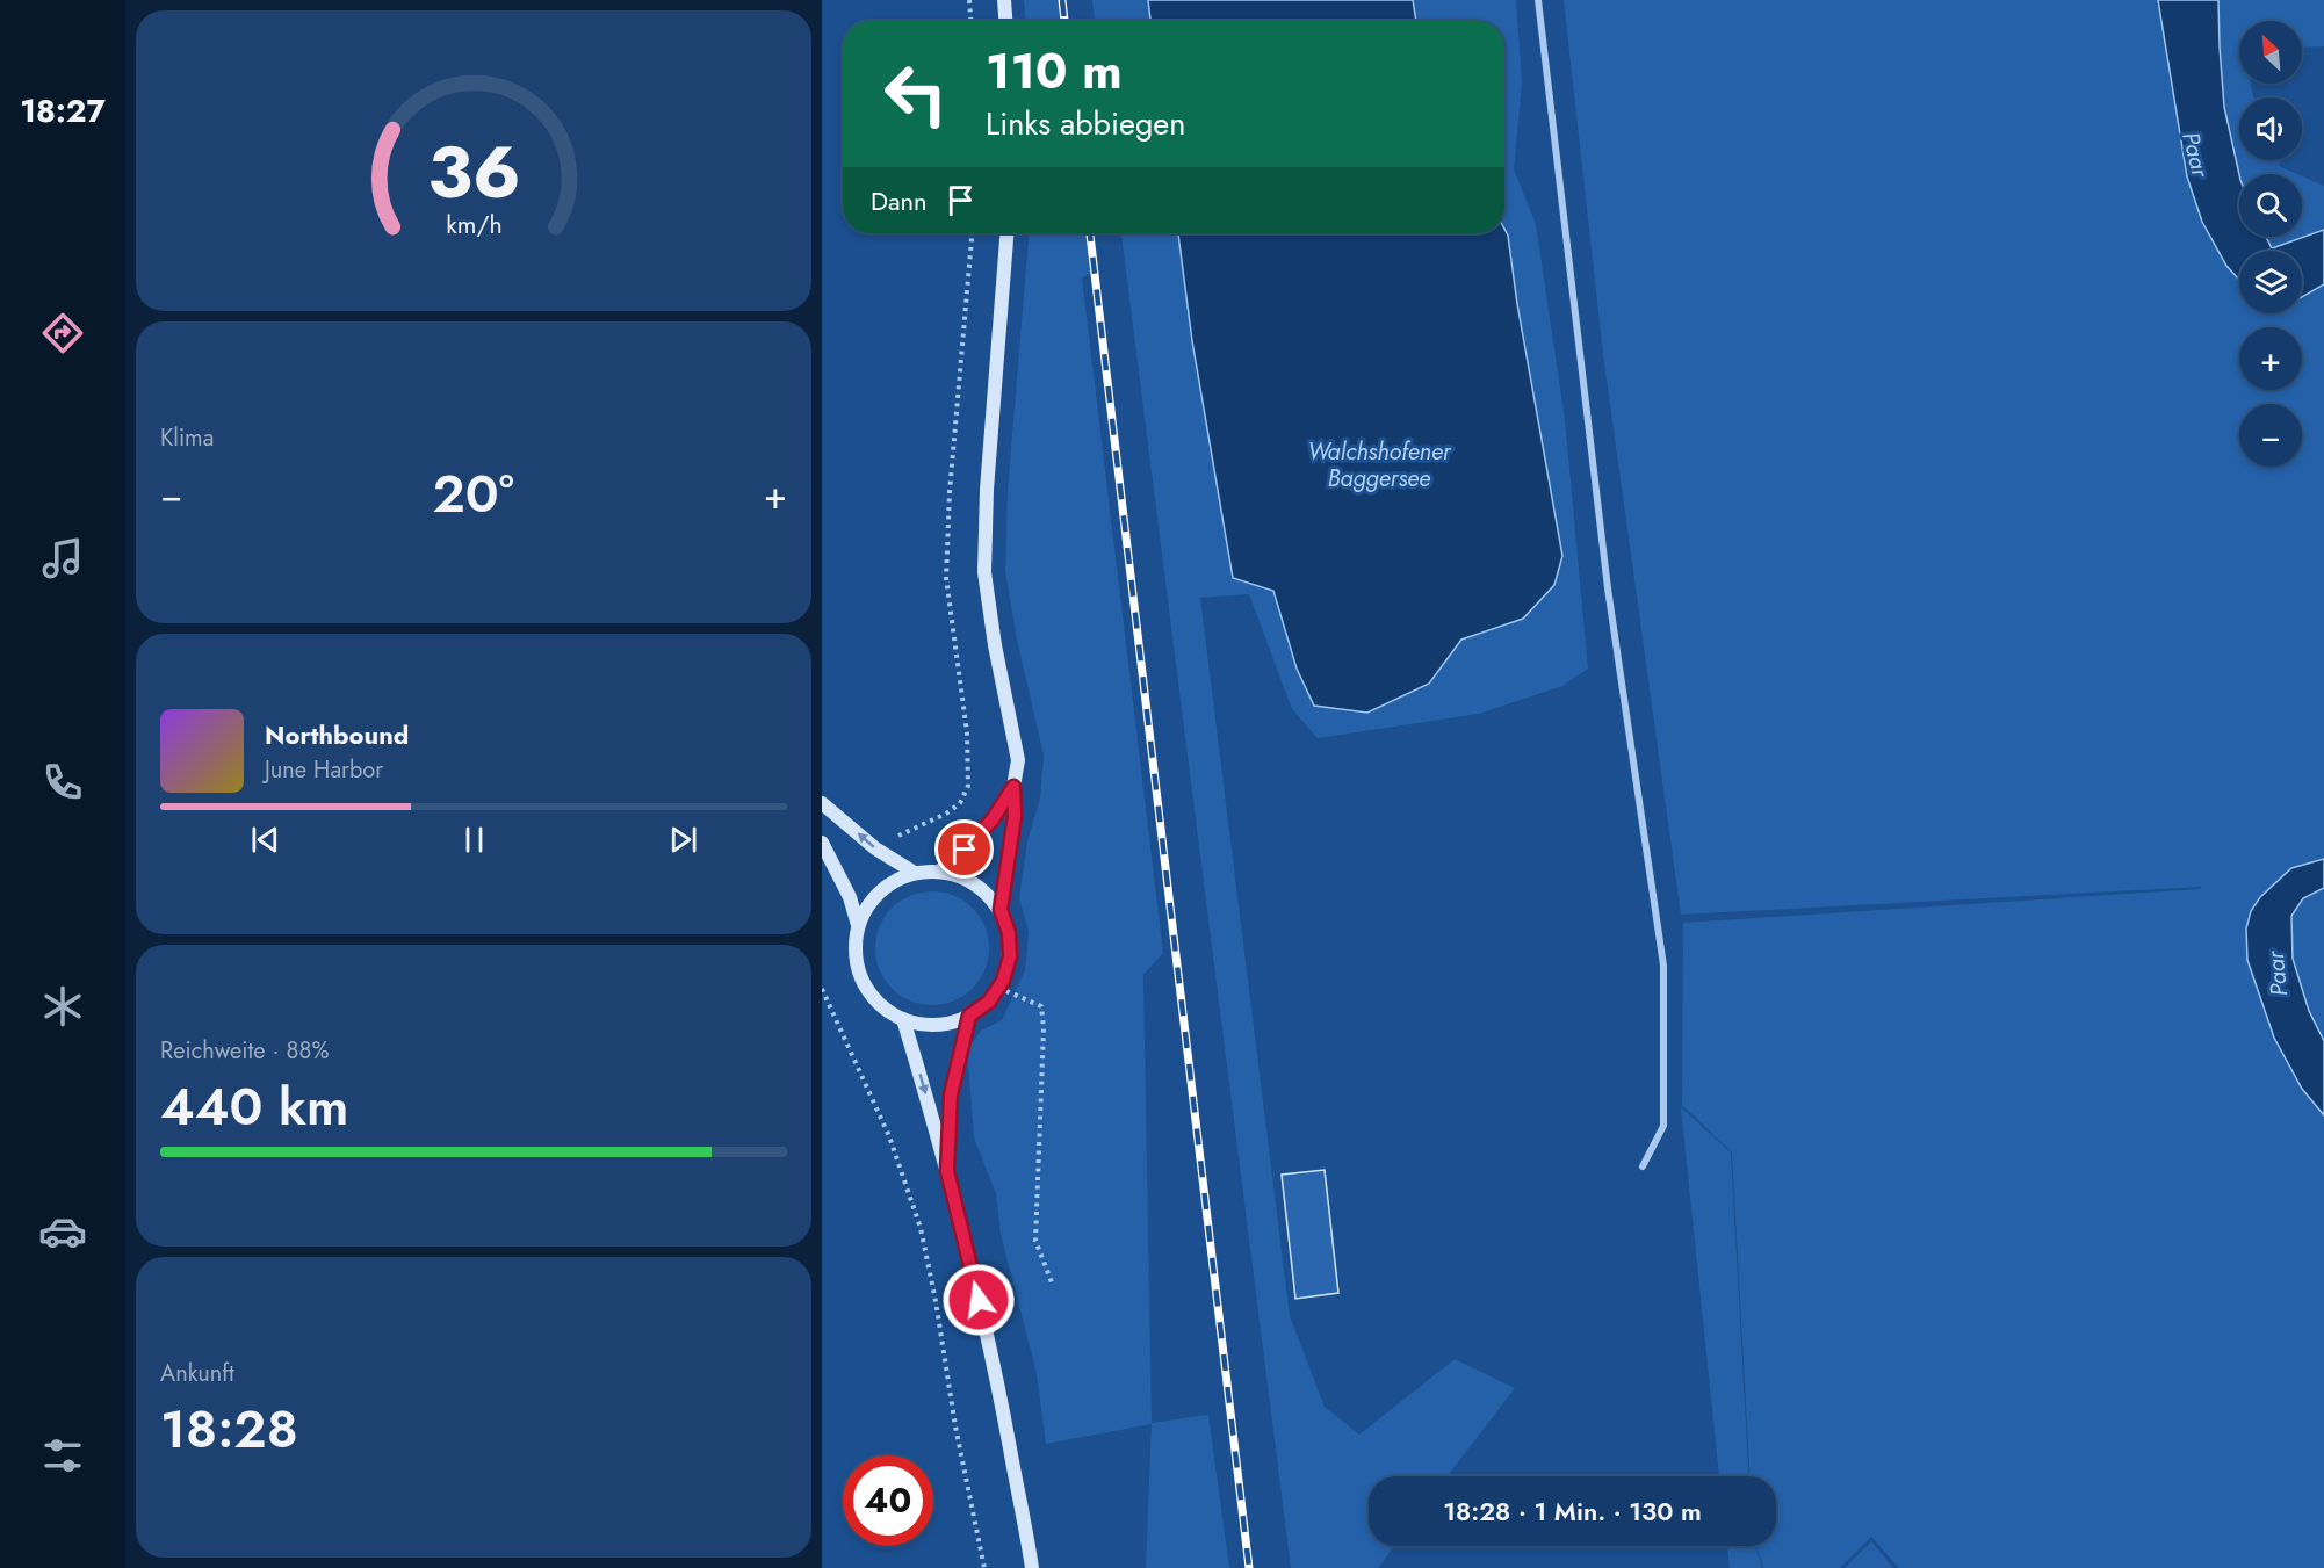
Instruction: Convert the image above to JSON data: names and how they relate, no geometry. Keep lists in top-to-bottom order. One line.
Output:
{"water":["Paar","Walchshofener Baggersee"],"north":"top left","page":{"tabs":"18:27","map_buttons":["+","−"],"turn":["110 m","Links abbiegen"],"then":"Dann","tile":["Klima",["Reichweite · 88%","440 km"],["Ankunft","18:28"]],"heat":["−","20°","+"],"song":["Northbound","June Harbor"],"limit":"40","trip":"18:28 · 1 Min. · 130 m","gauge":["36","km/h"]}}
